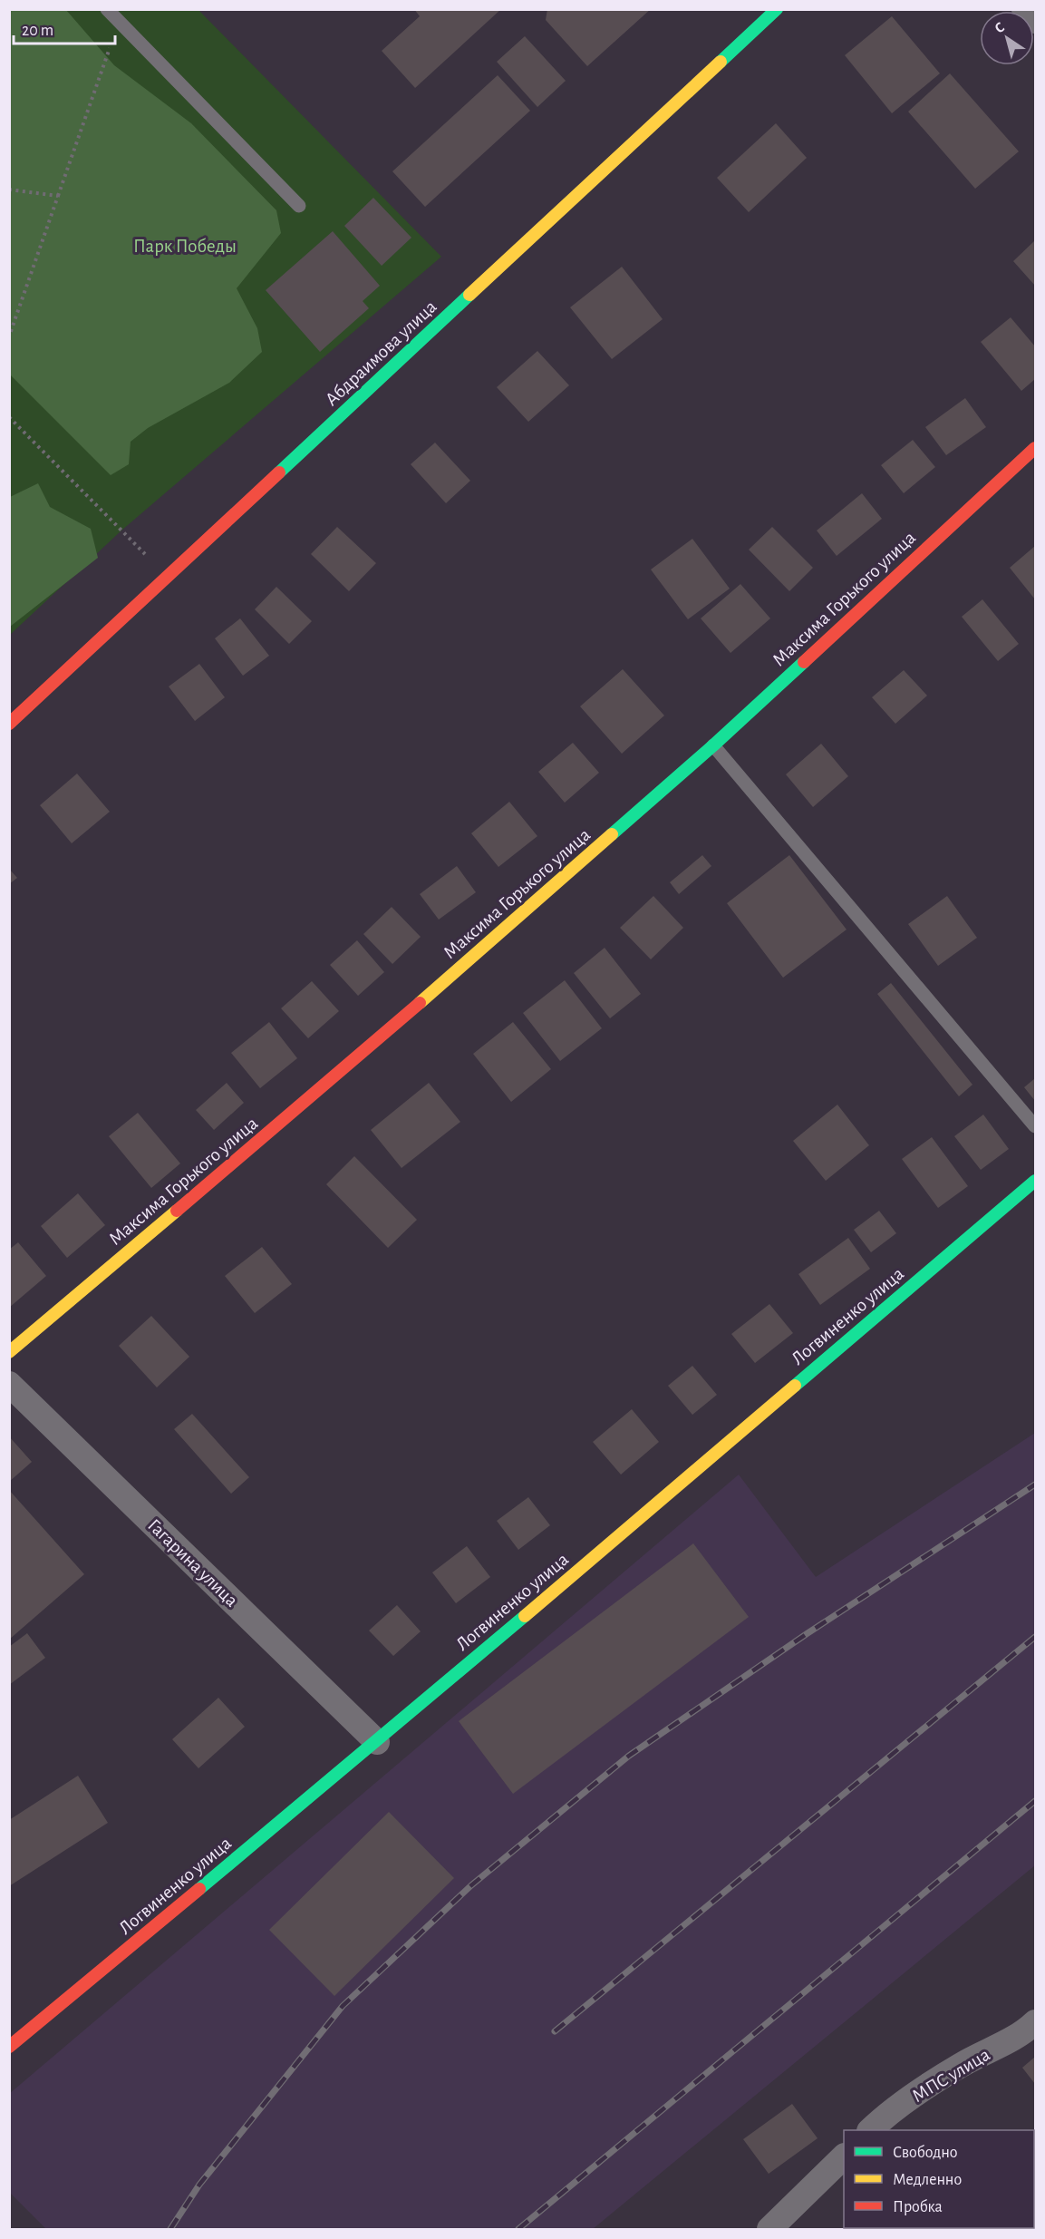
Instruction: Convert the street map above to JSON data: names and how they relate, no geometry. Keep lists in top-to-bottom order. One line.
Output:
{"streets":{"street":["Абдраимова улица","Максима Горького улица","Логвиненко улица","Гагарина улица","МПС улица"]},"crossings":[["Логвиненко улица","Гагарина улица"]],"parks":["Парк Победы"],"legend":["Свободно","Медленно","Пробка"],"scale_bar":"20 m","north":"top left"}
